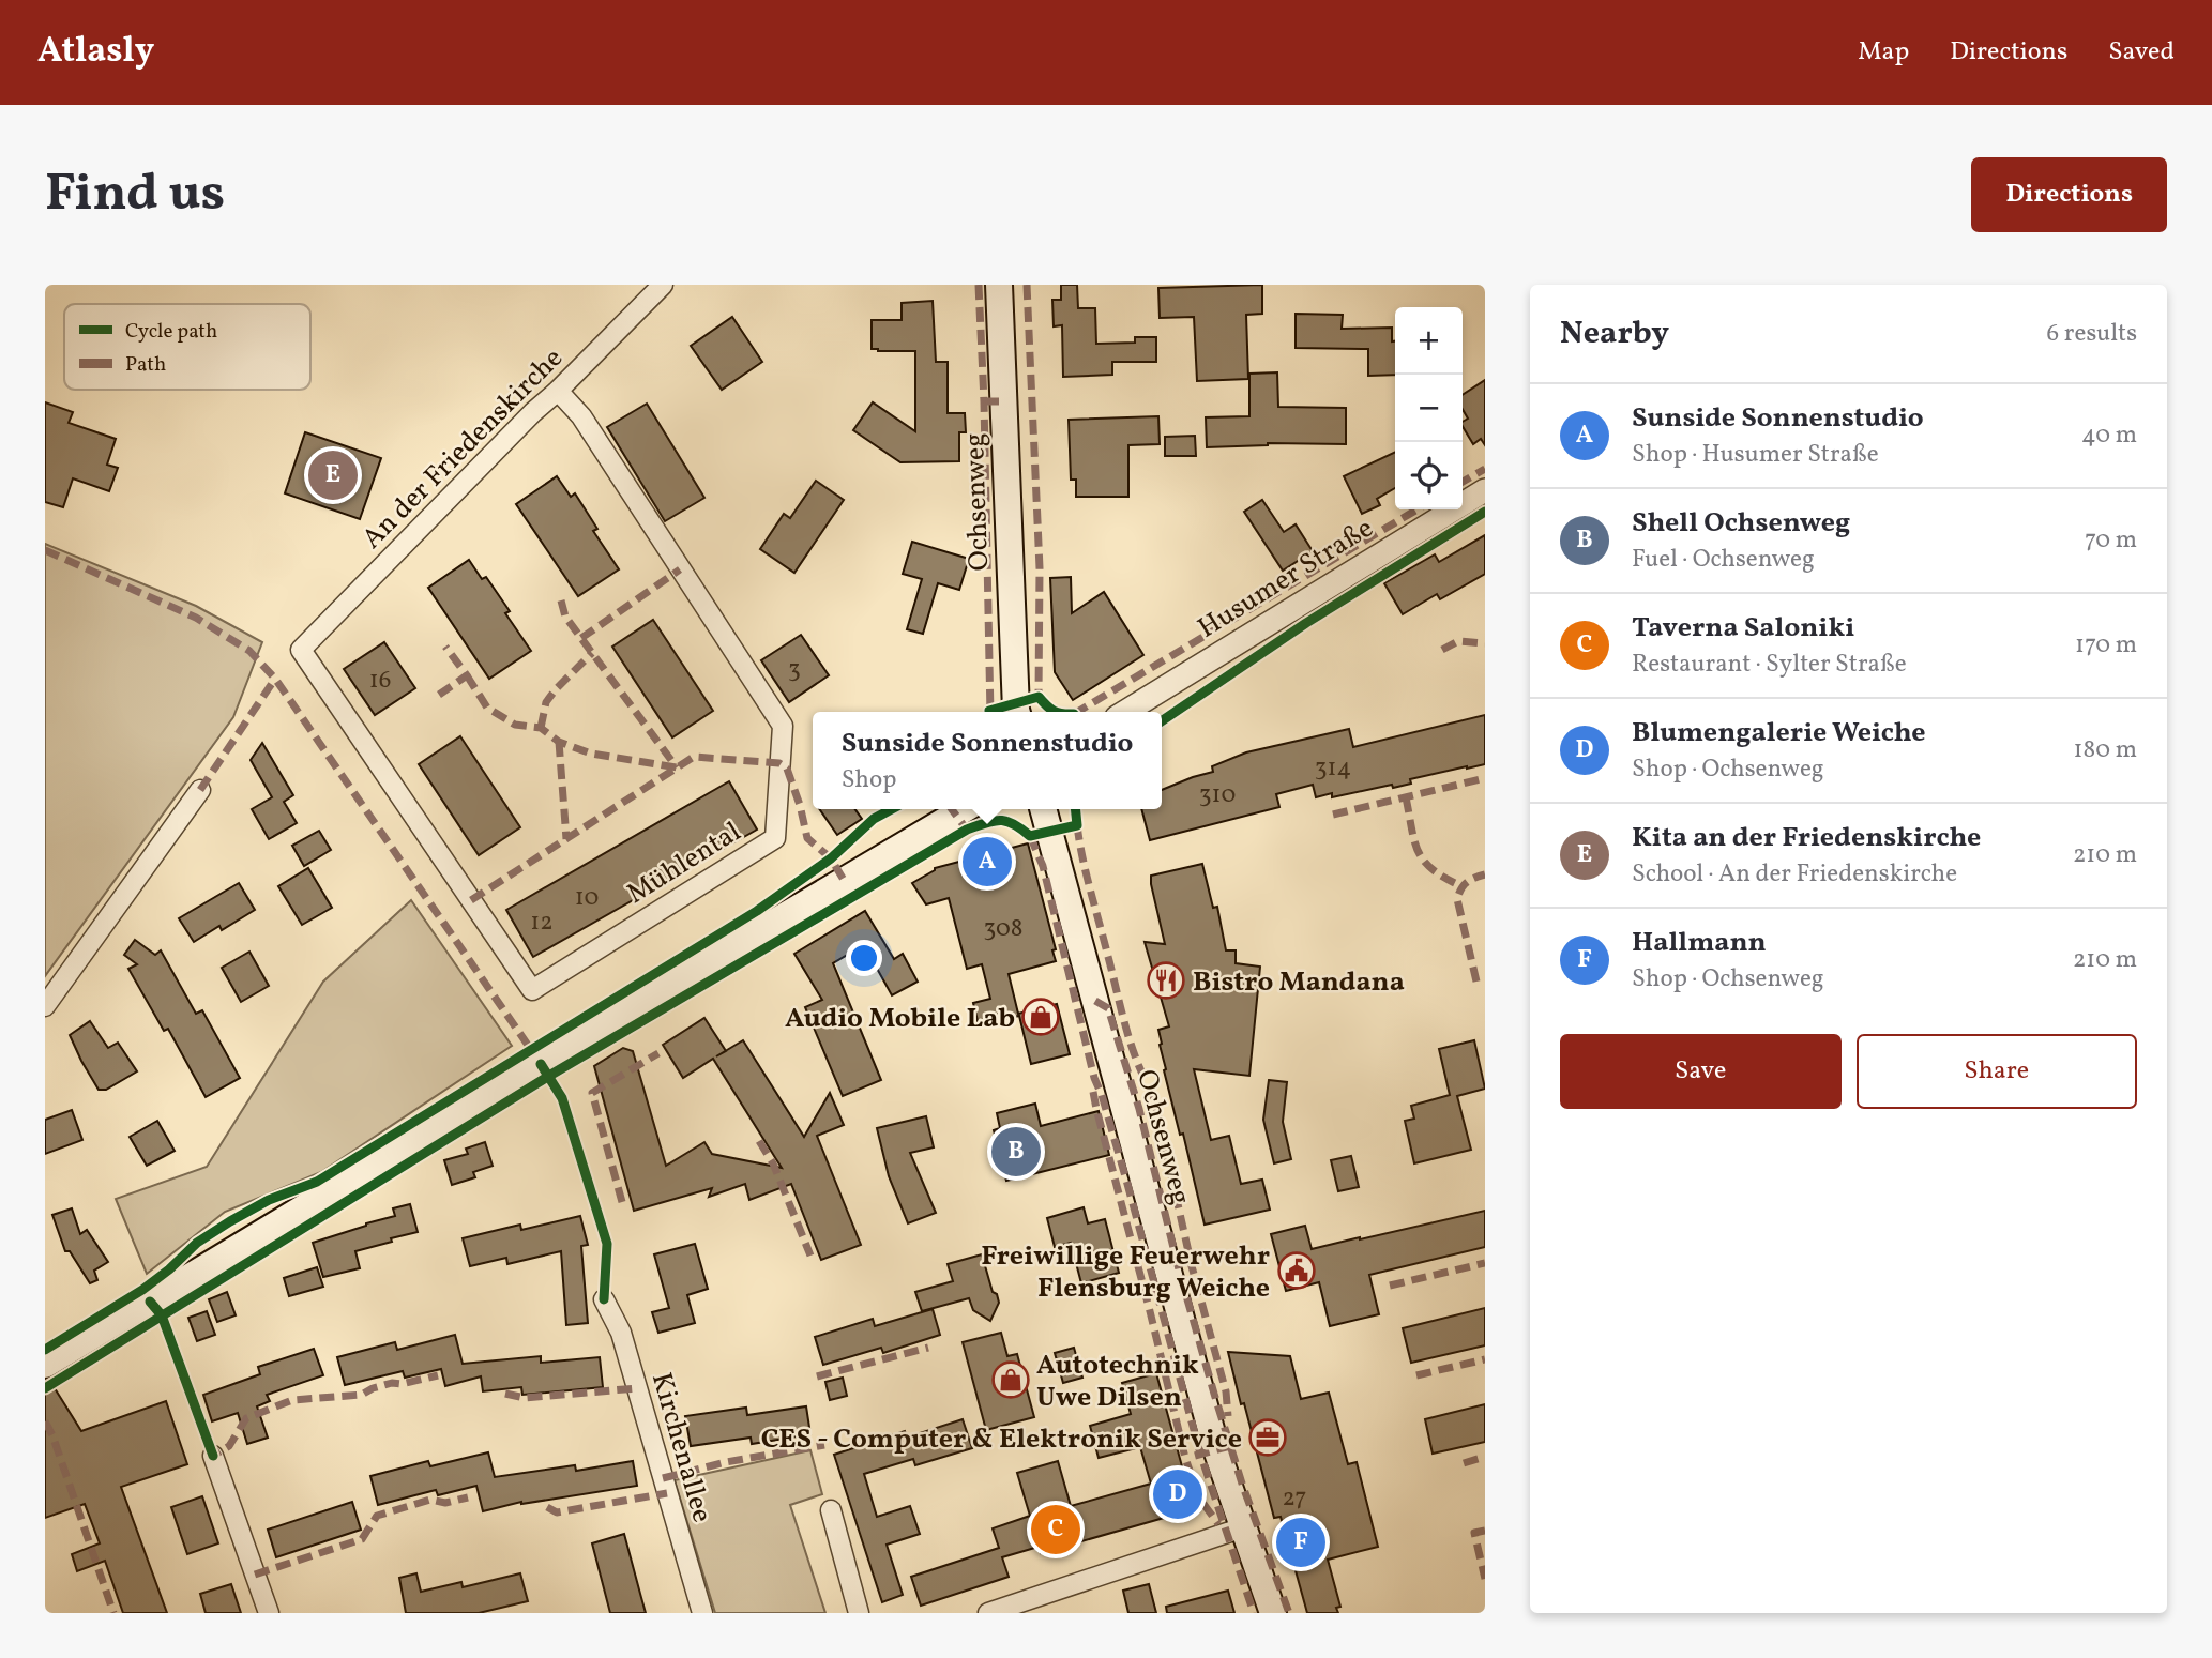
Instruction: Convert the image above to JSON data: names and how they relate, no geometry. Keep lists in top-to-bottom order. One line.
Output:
{"streets":{"main road":["Ochsenweg"],"street":["An der Friedenskirche","Husumer Straße","Mühlental","Kirchenallee"]},"crossings":[["An der Friedenskirche","Mühlental"]],"places":{"restaurant":["Bistro Mandana"],"shop":["Audio Mobile Lab","Autotechnik Uwe Dilsen"],"public building":["Freiwillige Feuerwehr Flensburg Weiche"],"office":["CES - Computer & Elektronik Service"]},"house_numbers":["3","16","314","310","10","12","308","27"],"legend":["Cycle path","Path"],"page":{"header":"Atlasly","nav":["Map","Directions","Saved"],"buttons":["Directions",["Save","Share"]],"title":"Find us","heading":["Nearby","6 results"],"map_buttons":["+","−"],"list":[{"mark":"A","name":"Sunside Sonnenstudio","note":"Shop · Husumer Straße","value":"40 m"},{"mark":"B","name":"Shell Ochsenweg","note":"Fuel · Ochsenweg","value":"70 m"},{"mark":"C","name":"Taverna Saloniki","note":"Restaurant · Sylter Straße","value":"170 m"},{"mark":"D","name":"Blumengalerie Weiche","note":"Shop · Ochsenweg","value":"180 m"},{"mark":"E","name":"Kita an der Friedenskirche","note":"School · An der Friedenskirche","value":"210 m"},{"mark":"F","name":"Hallmann","note":"Shop · Ochsenweg","value":"210 m"}],"pins":["E","A","B","D","C","F"],"popup":["Sunside Sonnenstudio","Shop"]}}
